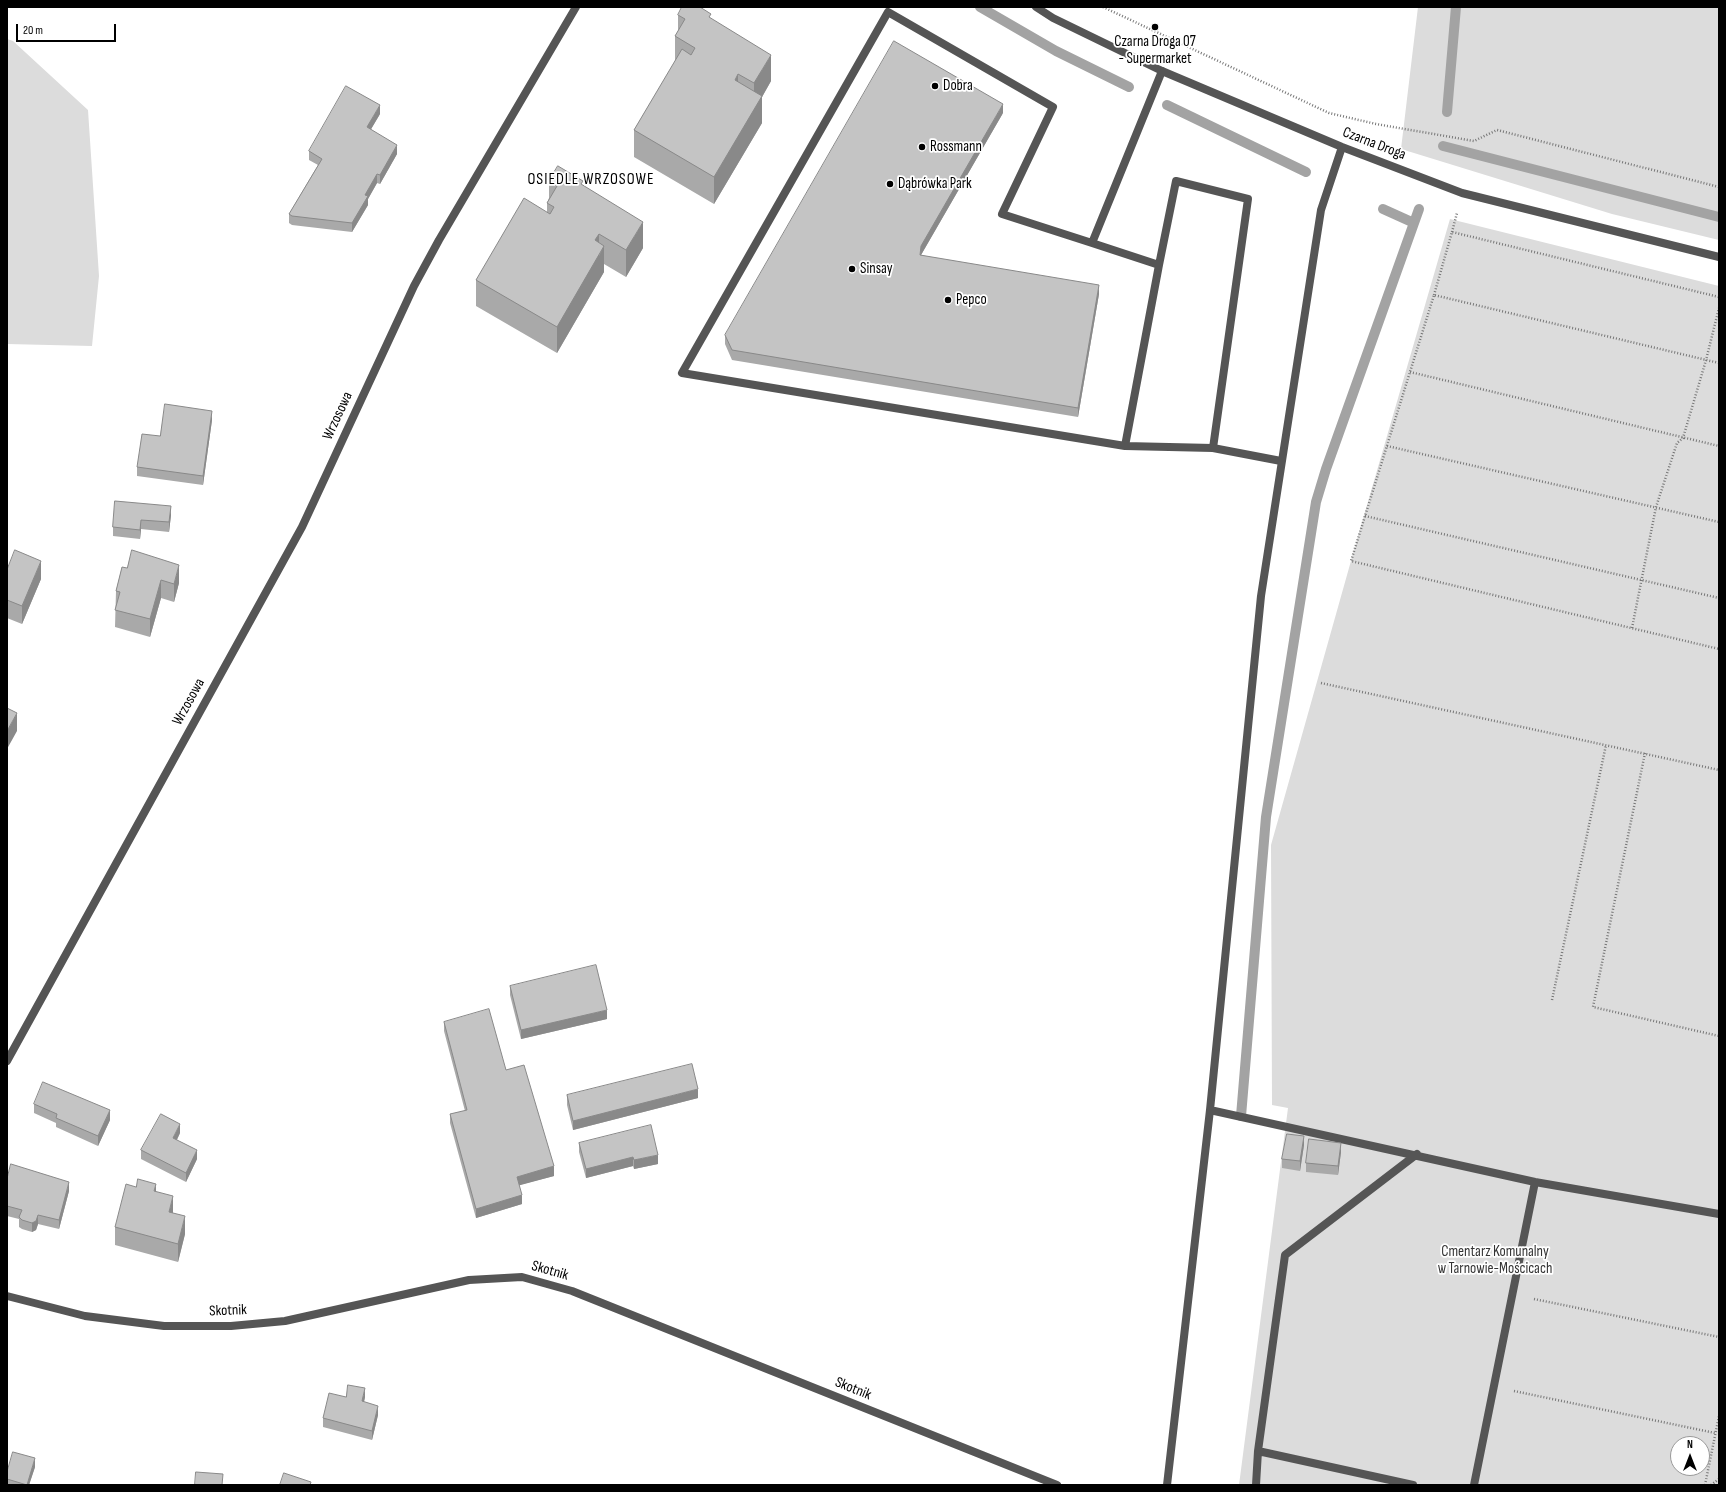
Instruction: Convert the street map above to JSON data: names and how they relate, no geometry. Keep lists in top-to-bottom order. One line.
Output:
{"streets":{"street":["Czarna Droga","Wrzosowa","Skotnik"]},"districts":["OSIEDLE WRZOSOWE"],"parks":["Cmentarz Komunalny w Tarnowie-Mościcach"],"places":["Czarna Droga 07 - Supermarket","Dobra","Rossmann","Dąbrówka Park","Sinsay","Pepco"],"scale_bar":"20 m","north":"top"}
